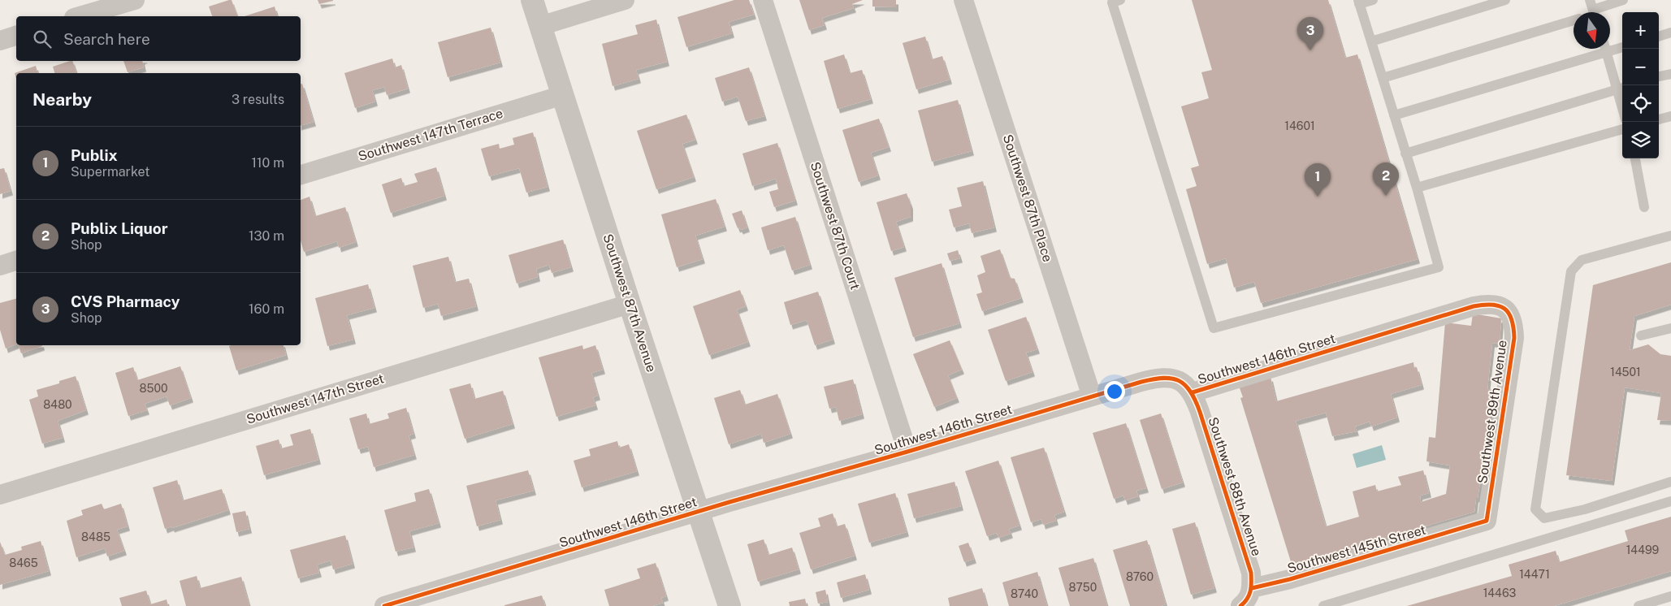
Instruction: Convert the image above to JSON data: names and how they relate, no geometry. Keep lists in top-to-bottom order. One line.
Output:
{"streets":{"street":["Southwest 147th Terrace","Southwest 87th Place","Southwest 87th Court","Southwest 87th Avenue","Southwest 146th Street","Southwest 147th Street","Southwest 89th Avenue","Southwest 88th Avenue","Southwest 145th Street"]},"crossings":[["Southwest 147th Terrace","Southwest 87th Avenue"],["Southwest 87th Place","Southwest 146th Street"],["Southwest 87th Court","Southwest 146th Street"],["Southwest 87th Avenue","Southwest 146th Street"],["Southwest 87th Avenue","Southwest 147th Street"],["Southwest 146th Street","Southwest 89th Avenue"],["Southwest 146th Street","Southwest 88th Avenue"],["Southwest 89th Avenue","Southwest 145th Street"],["Southwest 88th Avenue","Southwest 145th Street"]],"house_numbers":["14601","14501","8500","8480","8485","14499","8465","14471","8760","8750","14463","8740"],"north":"bottom","page":{"map_buttons":["+","−"],"search":"Search here","pins":["3","2","1"],"heading":["Nearby","3 results"],"list":[{"mark":"1","name":"Publix","note":"Supermarket","value":"110 m"},{"mark":"2","name":"Publix Liquor","note":"Shop","value":"130 m"},{"mark":"3","name":"CVS Pharmacy","note":"Shop","value":"160 m"}]}}
